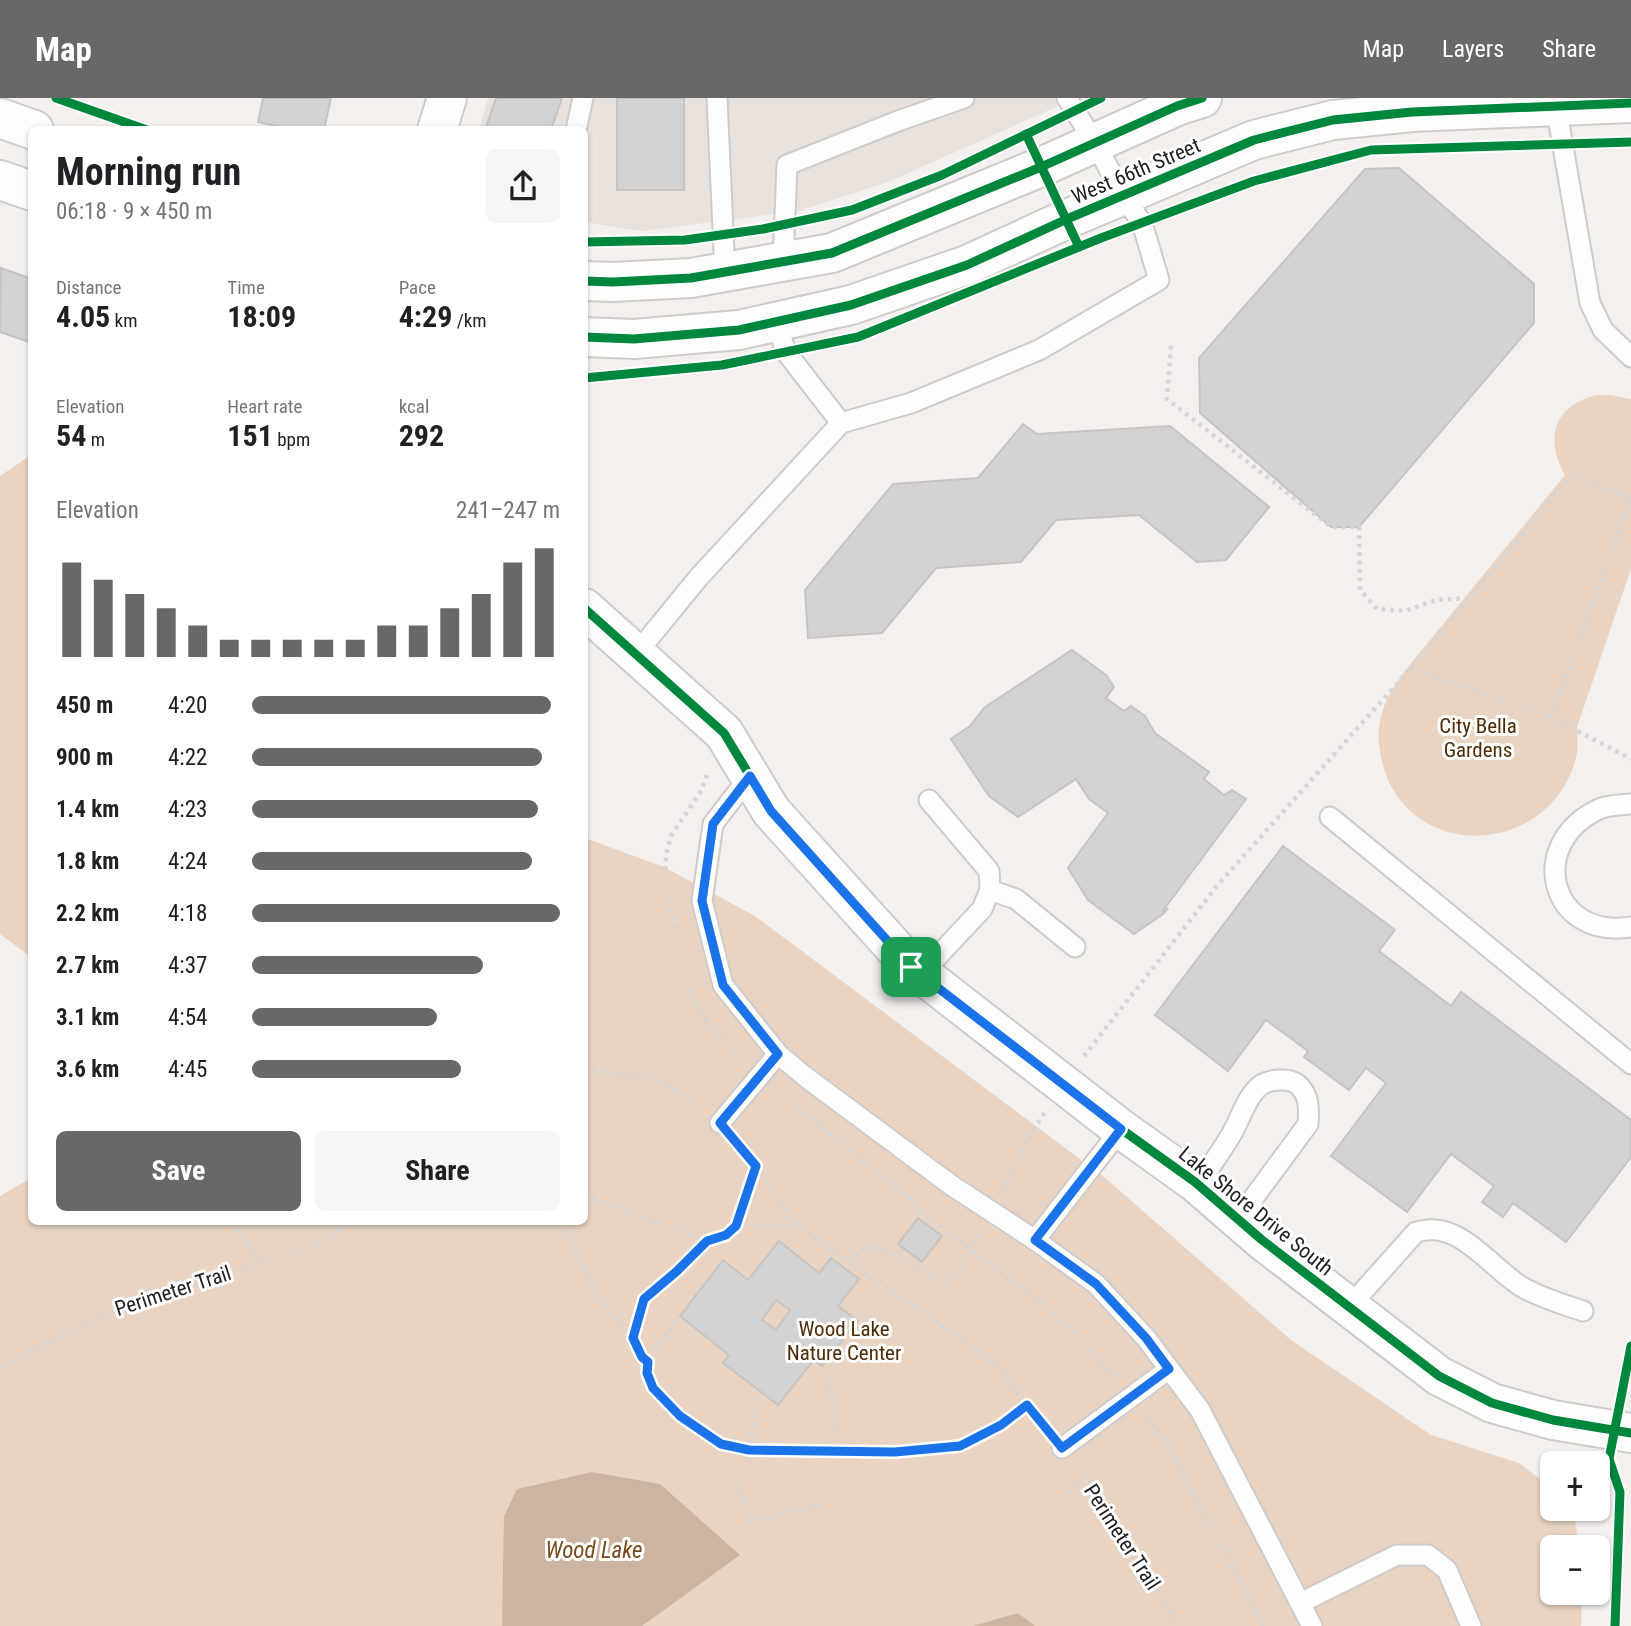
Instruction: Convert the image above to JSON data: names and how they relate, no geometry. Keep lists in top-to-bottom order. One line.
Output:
{"streets":{"main road":["West 66th Street","Lake Shore Drive South"],"path":["Perimeter Trail"]},"water":["Wood Lake"],"parks":["City Bella Gardens","Wood Lake Nature Center"],"page":{"header":"Map","nav":["Map","Layers","Share"],"heading":["Morning run","06:18 · 9 × 450 m"],"stats":[["Distance","4.05 km"],["Time","18:09"],["Pace","4:29 /km"],["Elevation","54 m"],["Heart rate","151 bpm"],["kcal","292"]],"chart":["Elevation","241–247 m"],"list":[{"name":"450 m","note":"4:20"},{"name":"900 m","note":"4:22"},{"name":"1.4 km","note":"4:23"},{"name":"1.8 km","note":"4:24"},{"name":"2.2 km","note":"4:18"},{"name":"2.7 km","note":"4:37"},{"name":"3.1 km","note":"4:54"},{"name":"3.6 km","note":"4:45"}],"buttons":["Save","Share"],"map_buttons":["+","−"]}}
